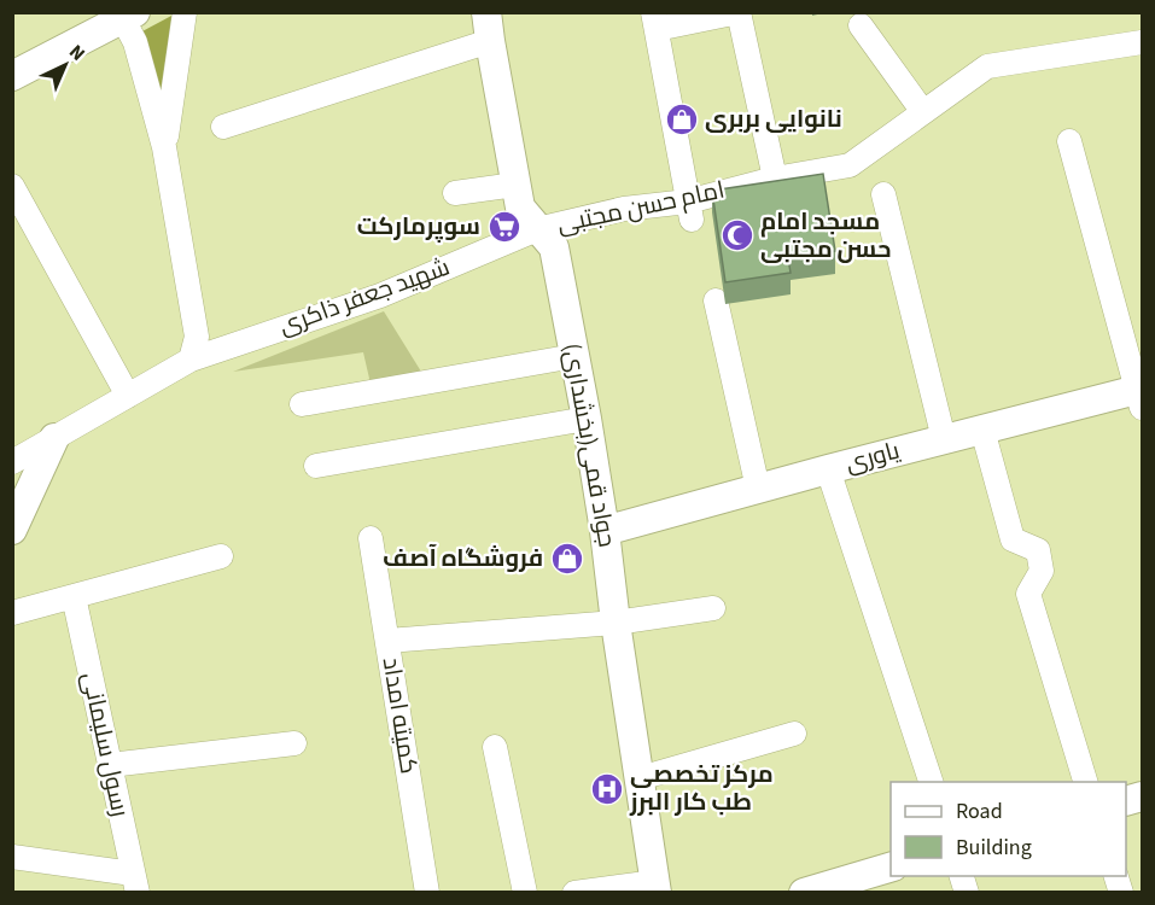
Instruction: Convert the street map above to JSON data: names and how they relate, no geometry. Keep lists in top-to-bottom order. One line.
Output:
{"streets":{"street":["امام حسن مجتبی","شهید جعفر ذاکری","جواد قمی(بخشداری)","یاوری","کمیته امداد","رسول سلیمانی"]},"crossings":[["امام حسن مجتبی","شهید جعفر ذاکری"],["امام حسن مجتبی","جواد قمی(بخشداری)"],["شهید جعفر ذاکری","جواد قمی(بخشداری)"],["جواد قمی(بخشداری)","یاوری"]],"places":{"shop":["نانوایی بربری","فروشگاه آصف"],"supermarket":["سوپرمارکت"],"mosque":["مسجد امام حسن مجتبی"],"hospital":["مرکز تخصصی طب کار البرز"]},"legend":["Road","Building"],"north":"top right"}
